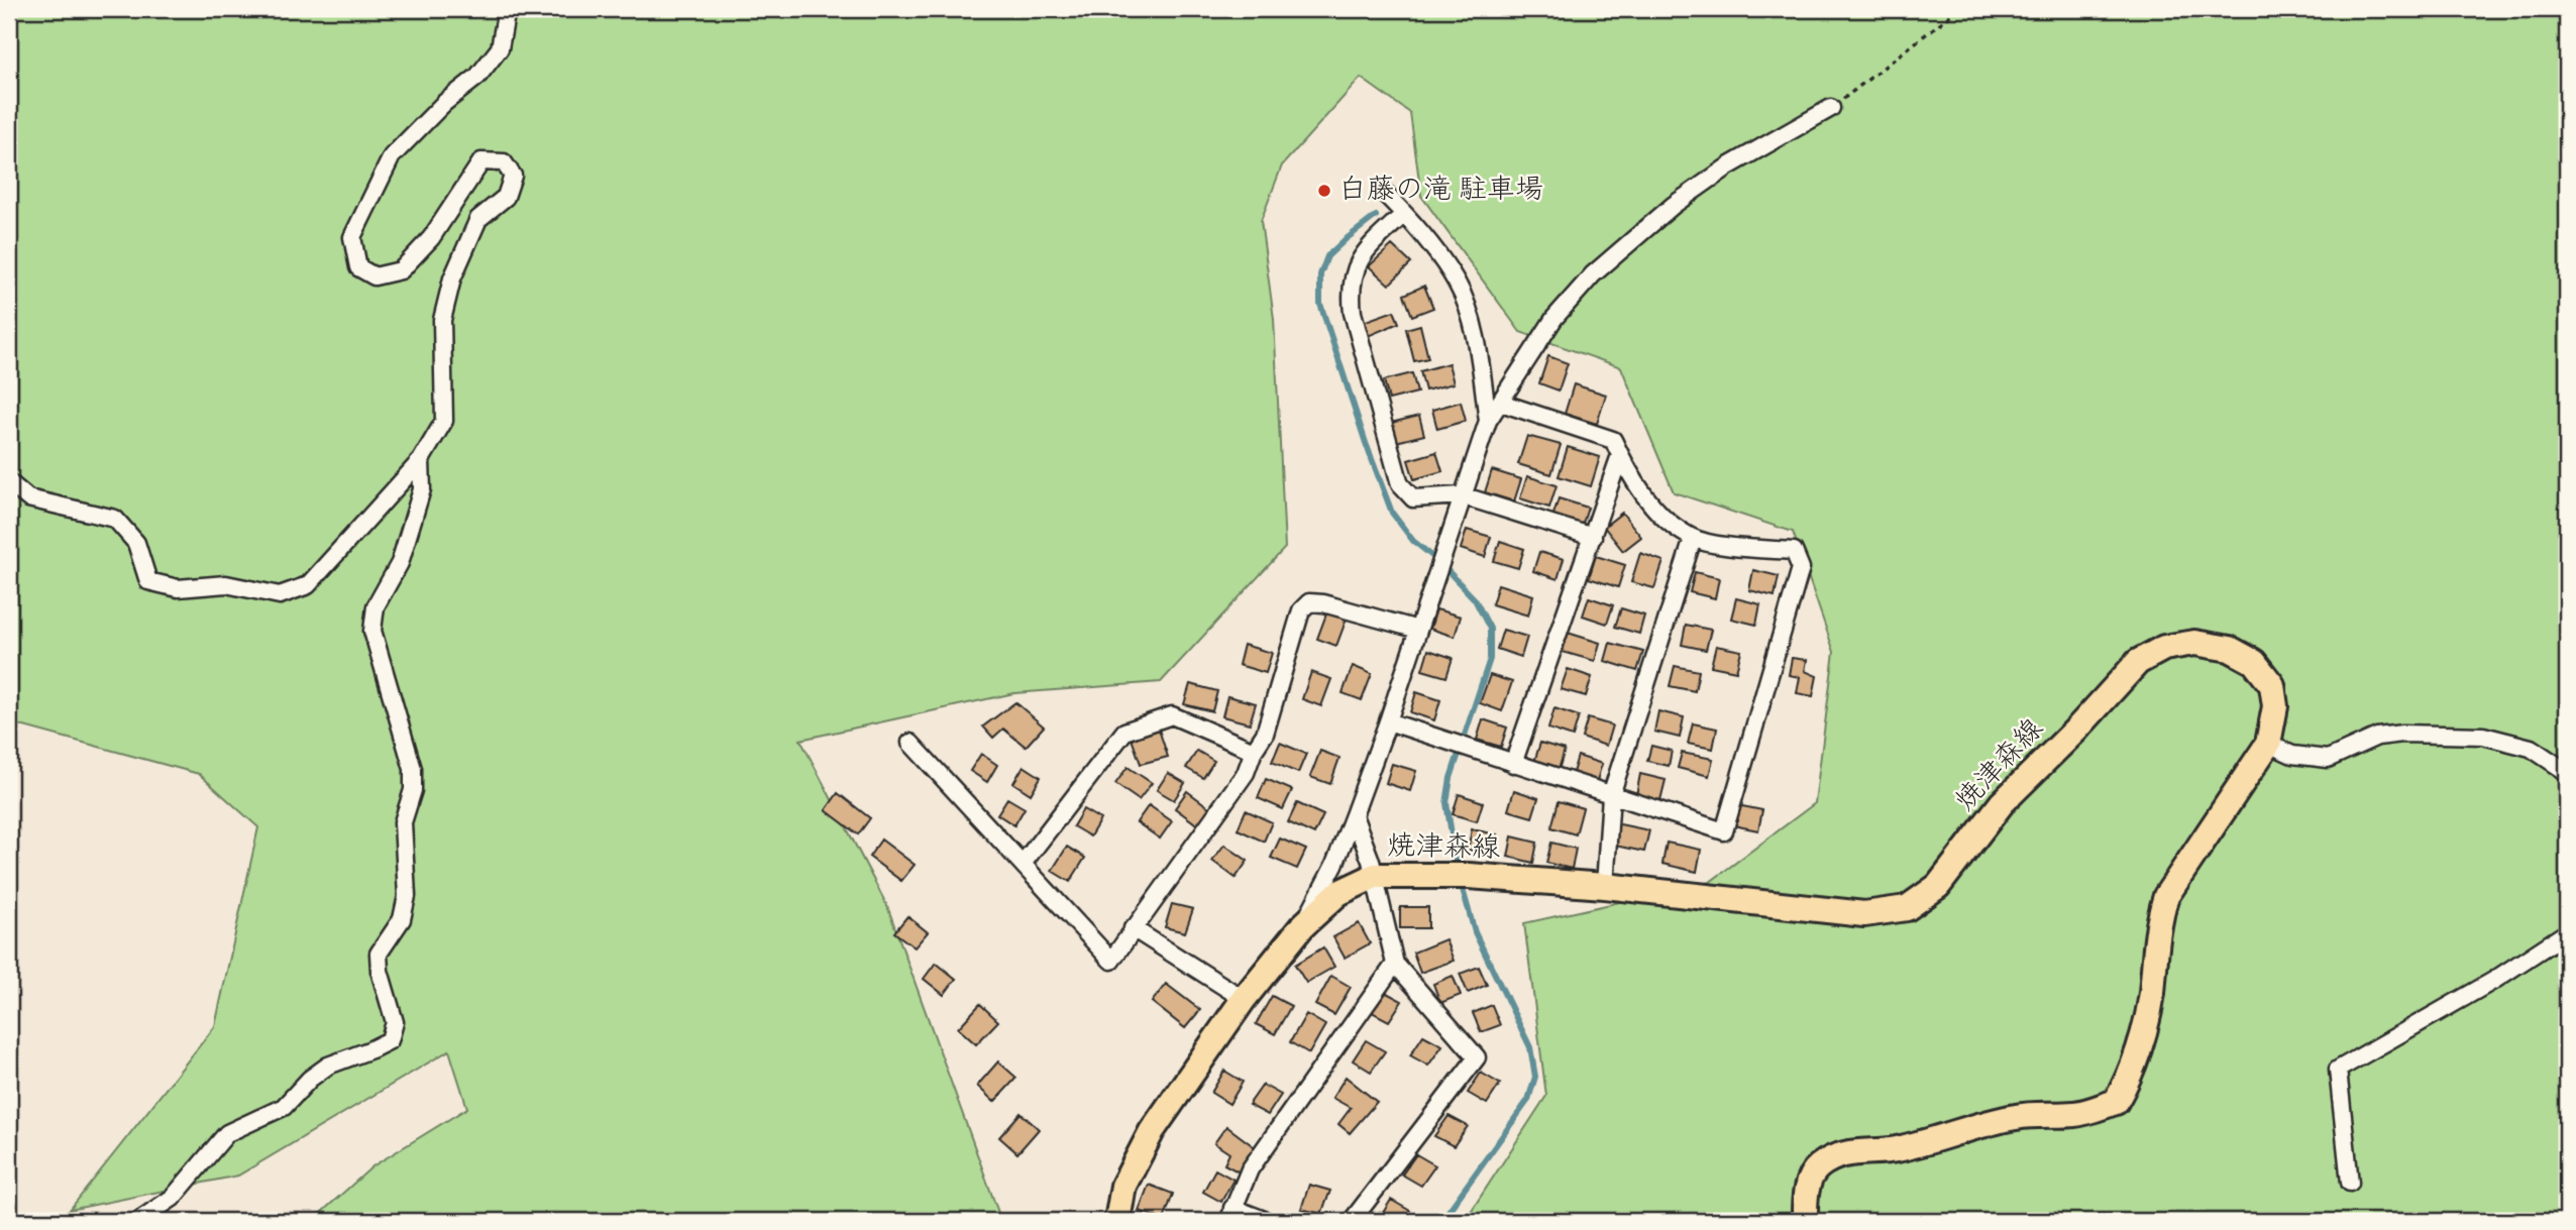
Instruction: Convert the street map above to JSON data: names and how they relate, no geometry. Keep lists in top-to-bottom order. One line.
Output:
{"streets":{"main road":["焼津森線"]},"places":["白藤の滝 駐車場"]}
